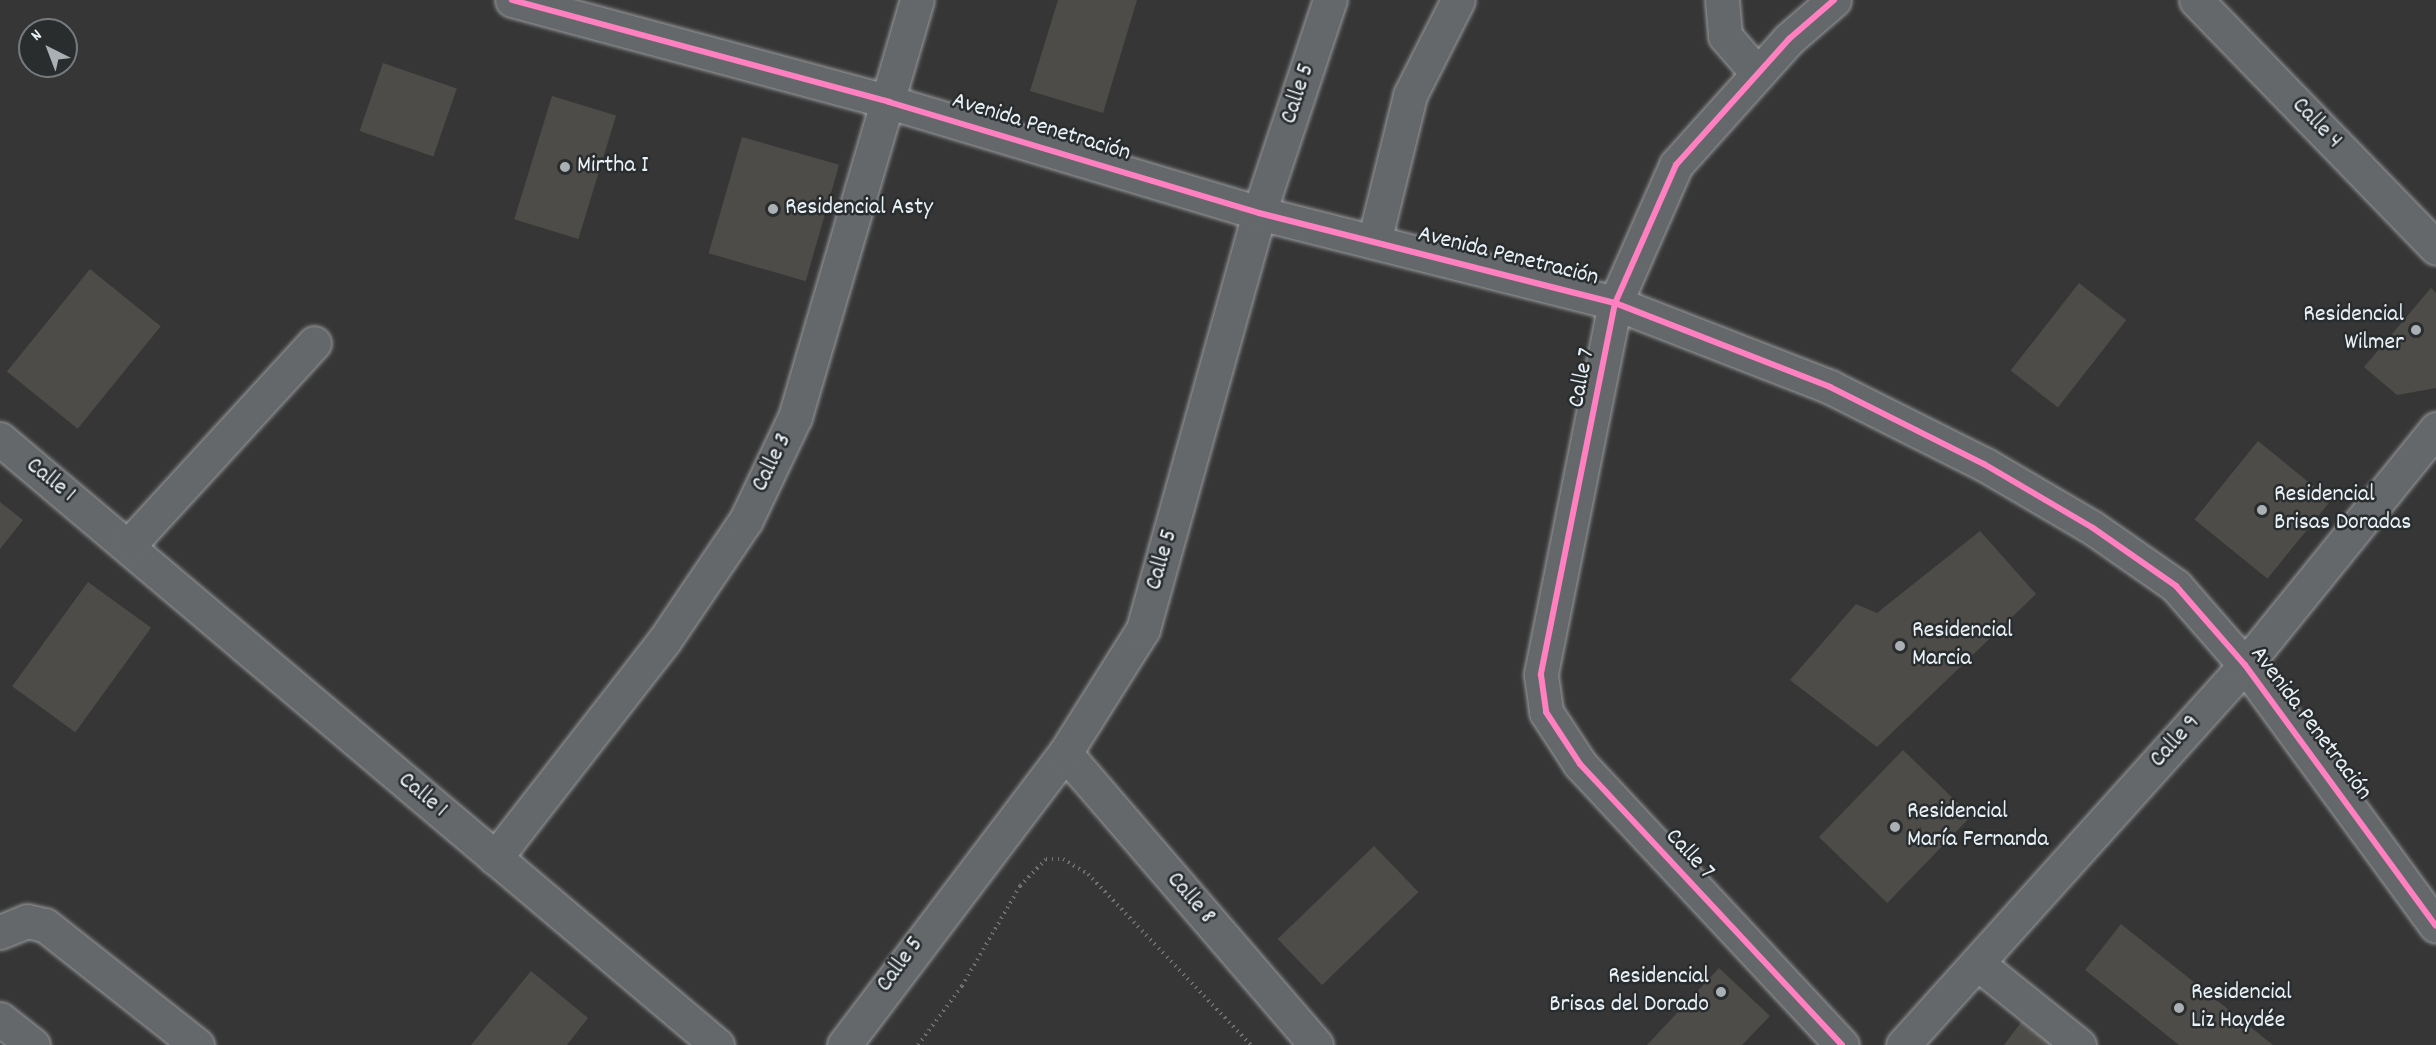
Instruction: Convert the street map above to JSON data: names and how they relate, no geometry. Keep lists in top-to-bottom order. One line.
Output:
{"streets":{"street":["Calle 5","Calle 4","Avenida Penetración","Calle 7","Calle 3","Calle 1","Calle 9","Calle 8"]},"crossings":[["Calle 5","Avenida Penetración"],["Calle 5","Calle 8"],["Avenida Penetración","Calle 7"],["Avenida Penetración","Calle 3"],["Avenida Penetración","Calle 9"],["Calle 3","Calle 1"]],"places":["Mirtha I","Residencial Asty","Residencial Wilmer","Residencial Brisas Doradas","Residencial Marcia","Residencial María Fernanda","Residencial Brisas del Dorado","Residencial Liz Haydée"],"north":"top left"}
